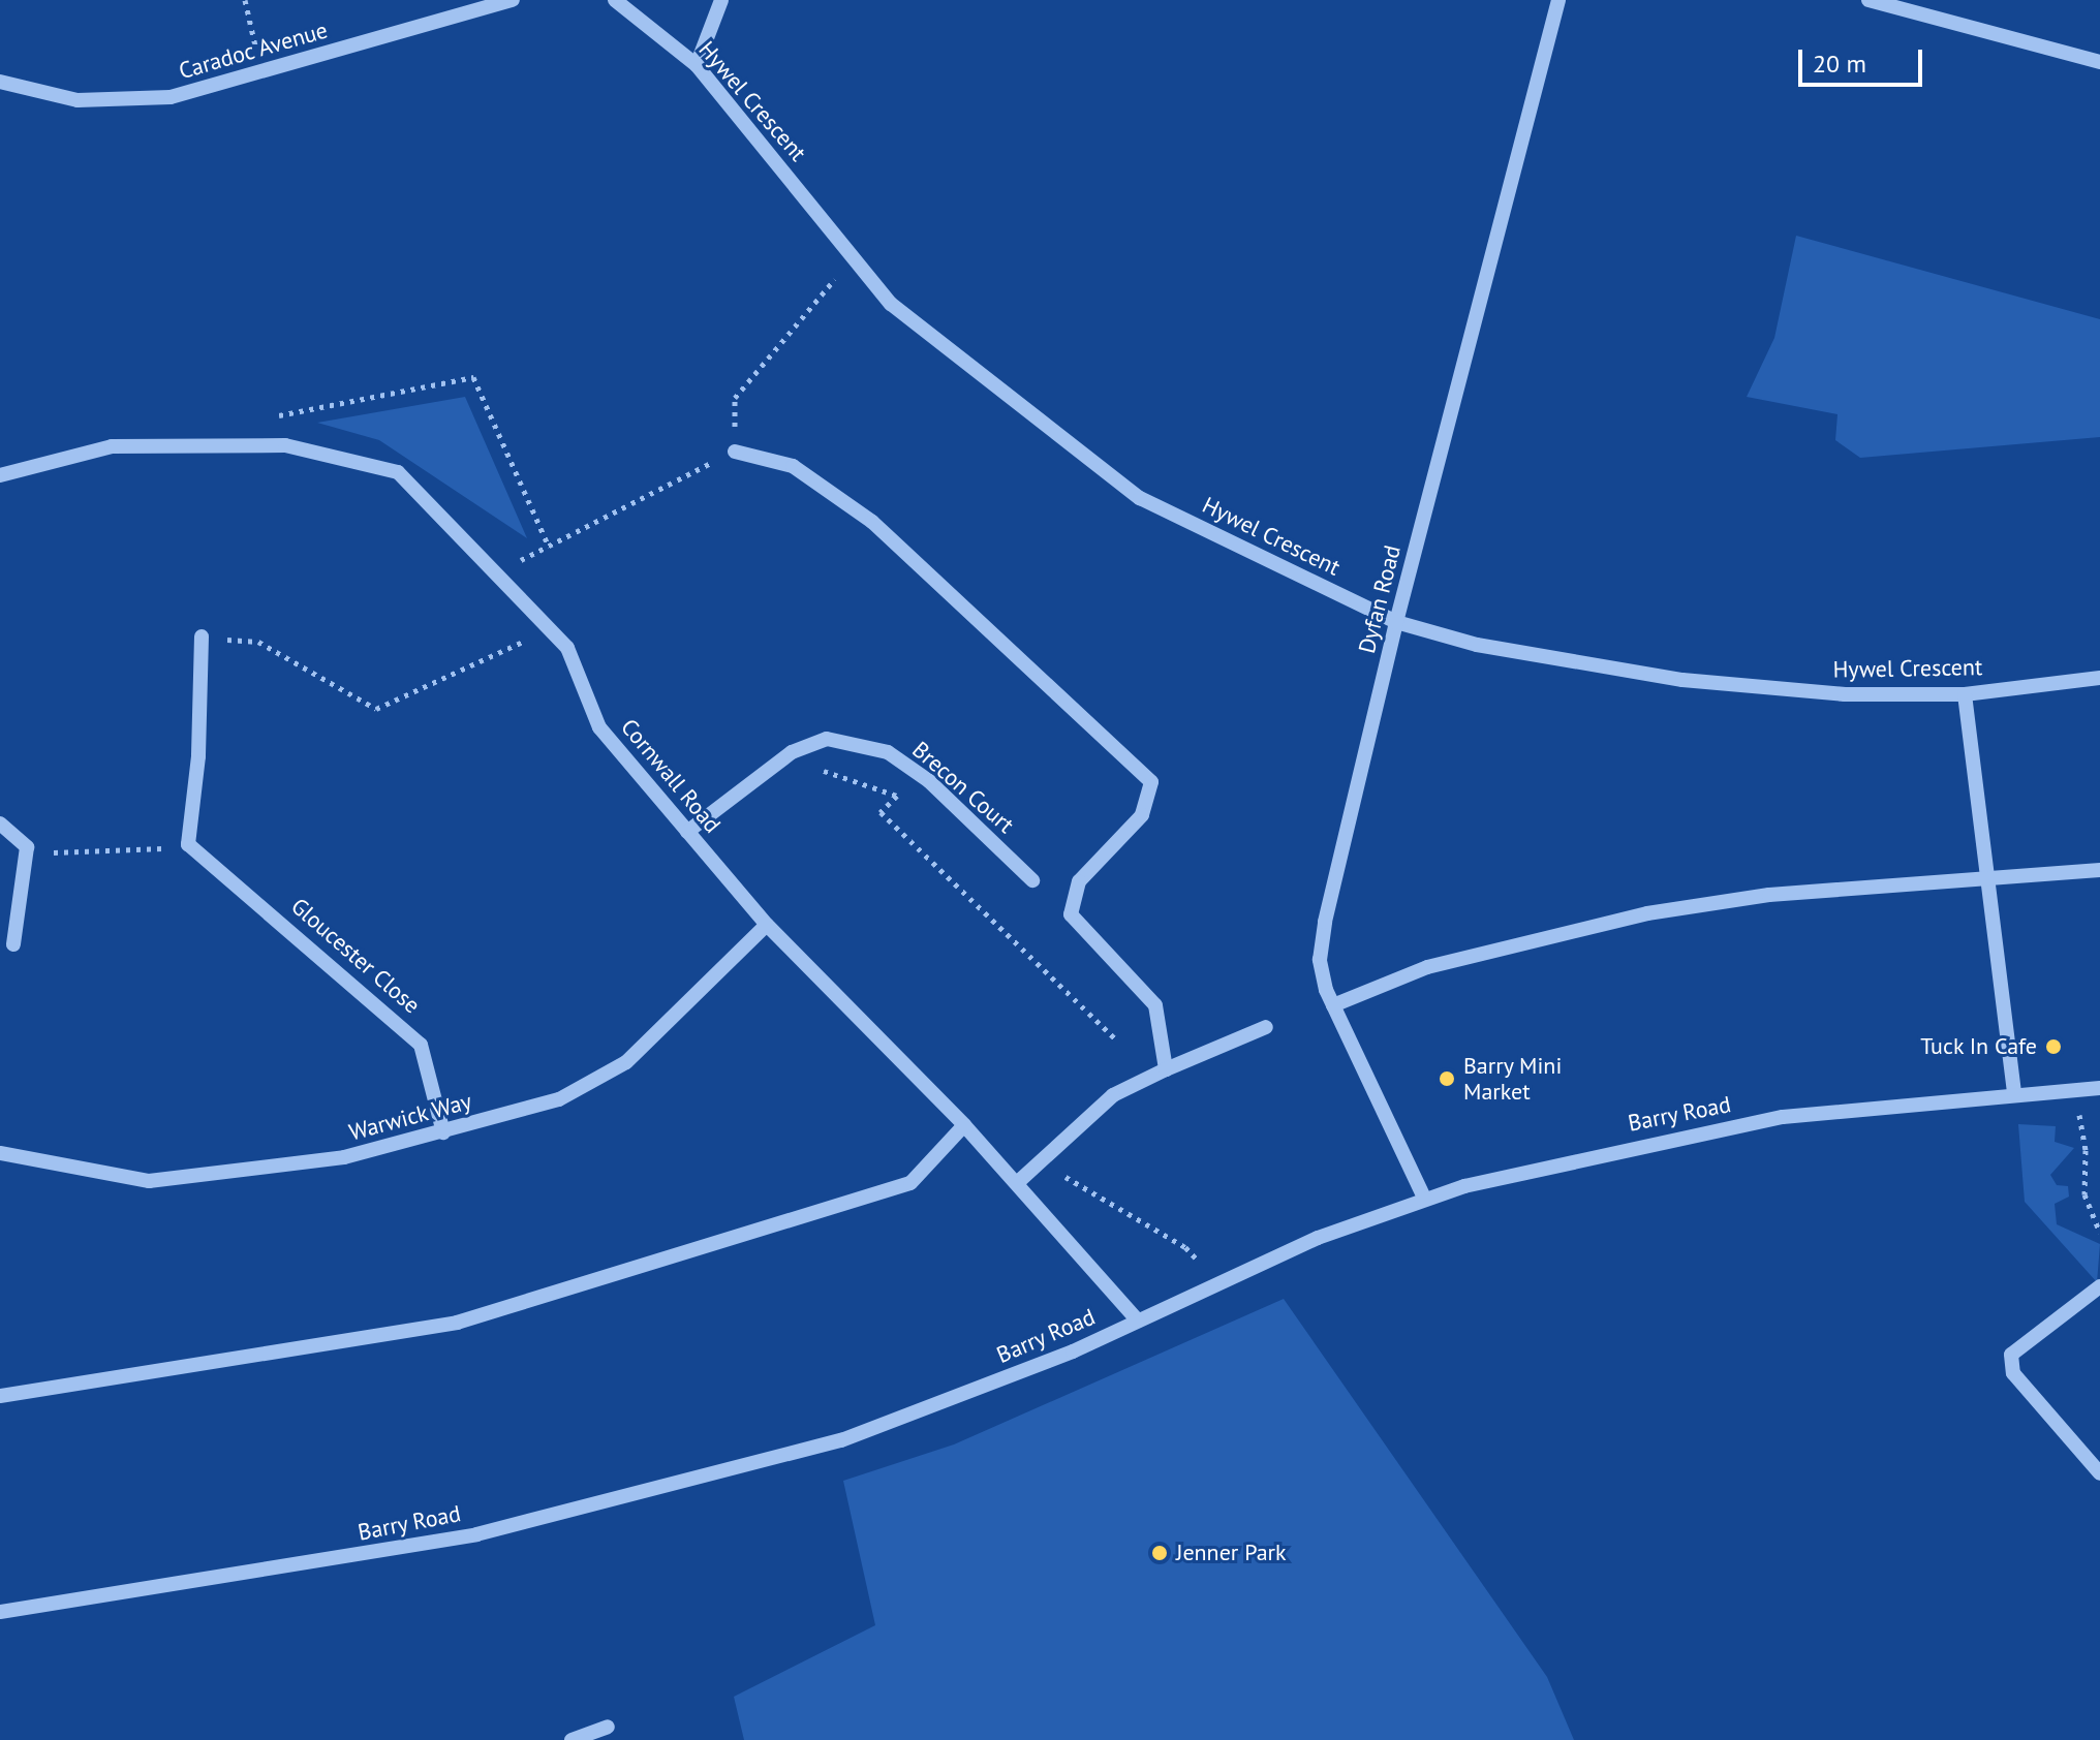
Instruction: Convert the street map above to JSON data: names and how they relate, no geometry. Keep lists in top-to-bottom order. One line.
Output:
{"streets":{"street":["Caradoc Avenue","Hywel Crescent","Dyfan Road","Cornwall Road","Brecon Court","Gloucester Close","Barry Road","Warwick Way"]},"crossings":[["Hywel Crescent","Dyfan Road"],["Dyfan Road","Barry Road"],["Cornwall Road","Brecon Court"],["Cornwall Road","Barry Road"],["Cornwall Road","Warwick Way"],["Gloucester Close","Warwick Way"]],"places":["Tuck In Cafe","Barry Mini Market","Jenner Park"],"scale_bar":"20 m"}
